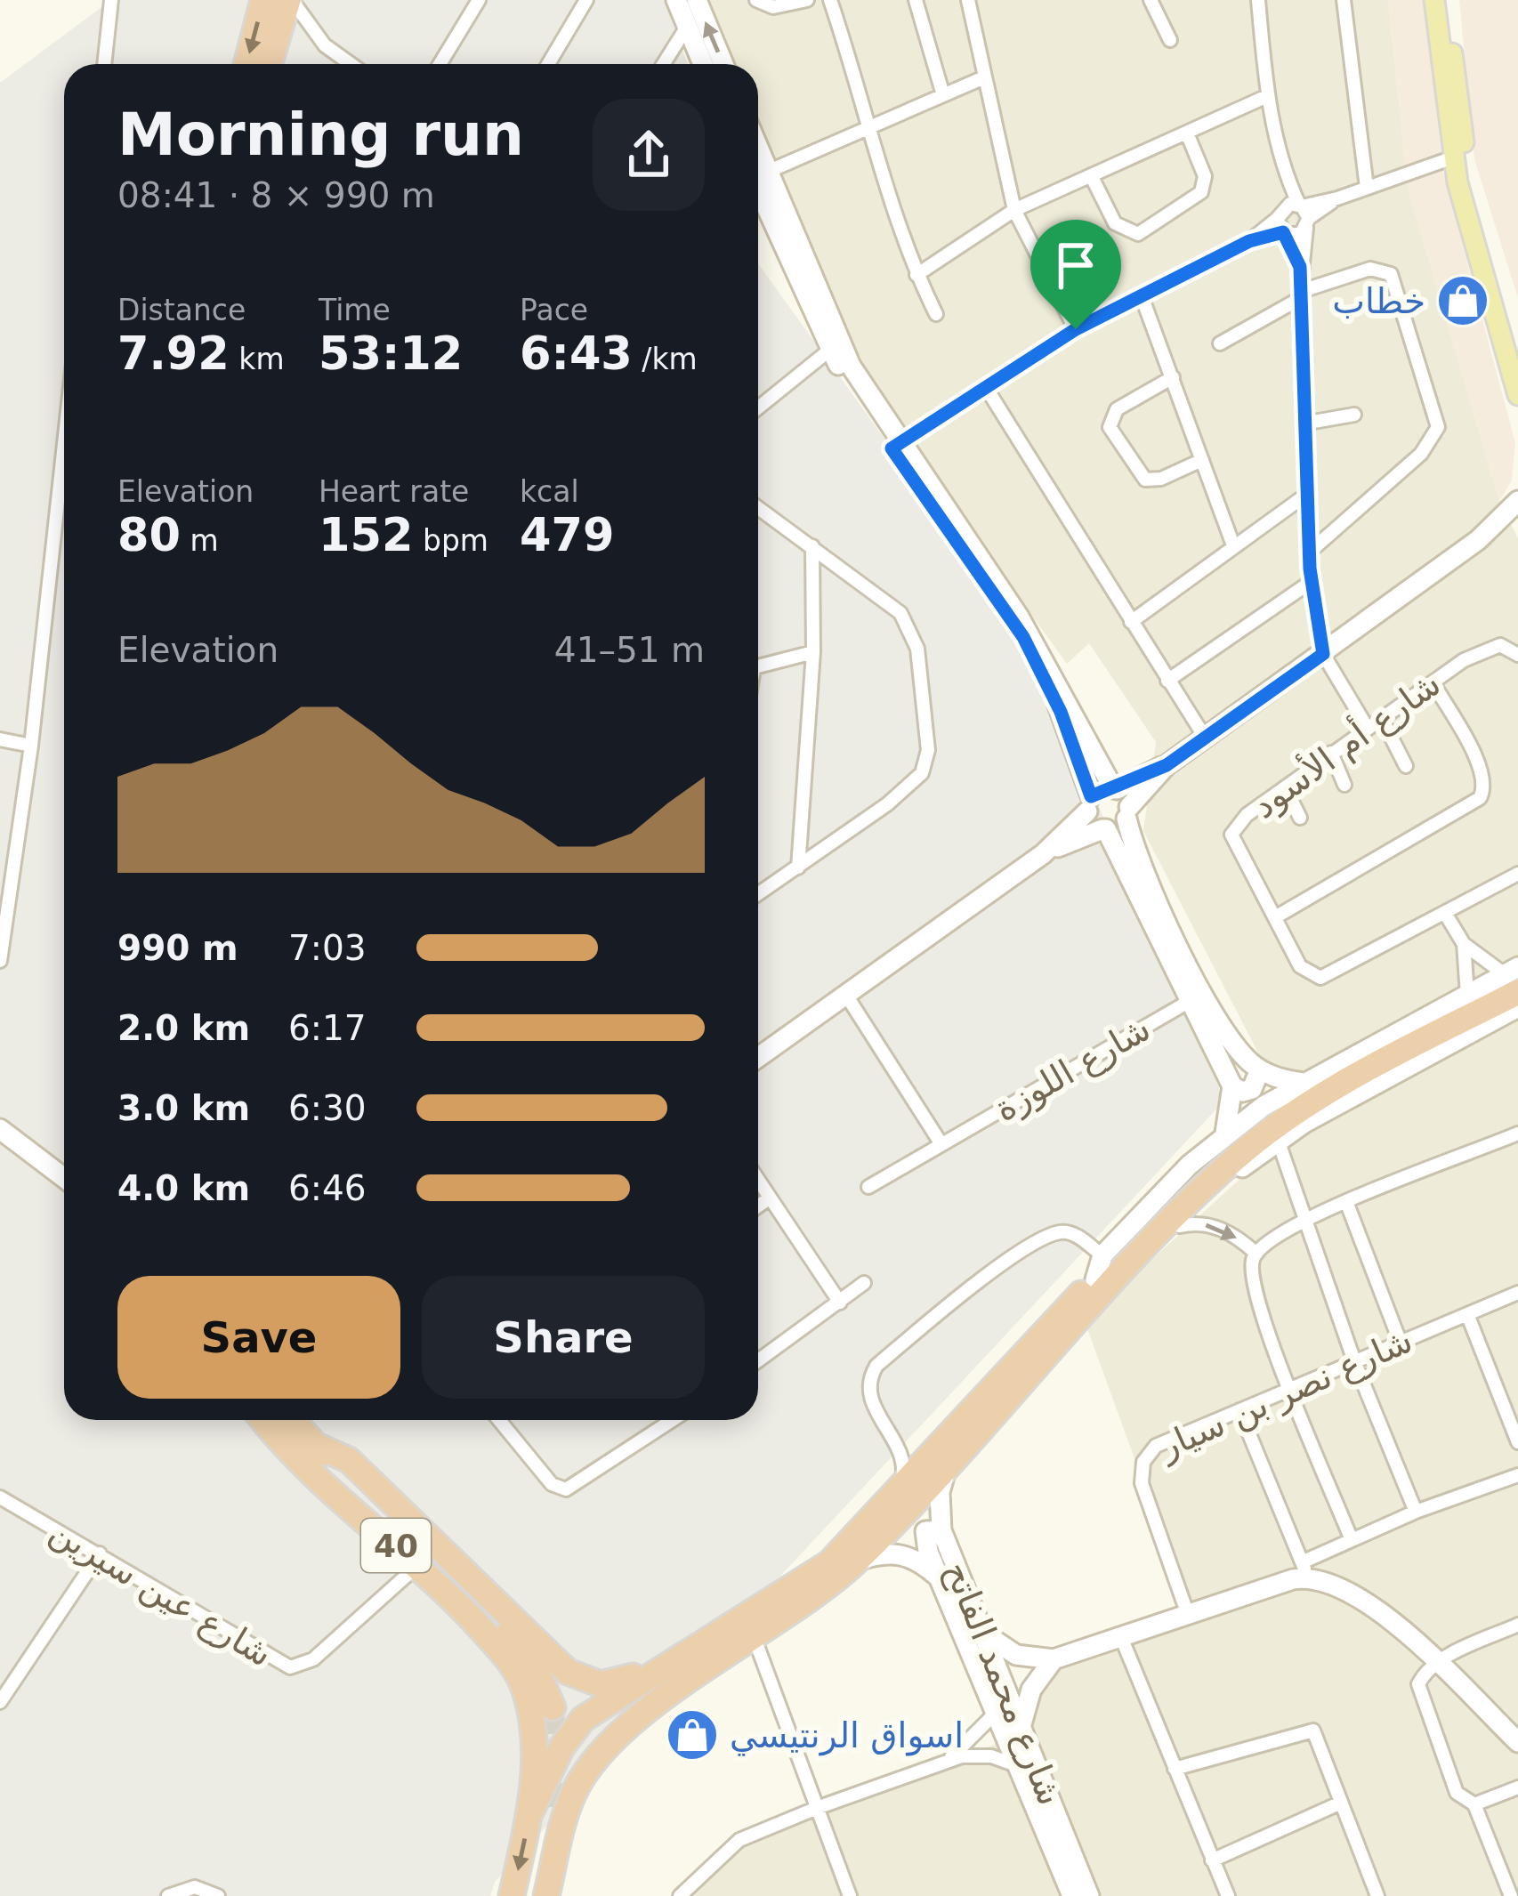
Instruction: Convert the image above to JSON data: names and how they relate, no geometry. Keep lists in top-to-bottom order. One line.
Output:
{"streets":{"highway":["40"],"street":["شارع أم الأسود","شارع اللوزة","شارع نصر بن سيار","شارع عين سيرين","شارع محمد الفاتح"]},"crossings":[["40","شارع عين سيرين"]],"places":{"shop":["خطاب","اسواق الرنتيسي"]},"page":{"heading":["Morning run","08:41 · 8 × 990 m"],"stats":[["Distance","7.92 km"],["Time","53:12"],["Pace","6:43 /km"],["Elevation","80 m"],["Heart rate","152 bpm"],["kcal","479"]],"chart":["Elevation","41–51 m"],"list":[{"name":"990 m","note":"7:03"},{"name":"2.0 km","note":"6:17"},{"name":"3.0 km","note":"6:30"},{"name":"4.0 km","note":"6:46"}],"buttons":["Save","Share"]}}
